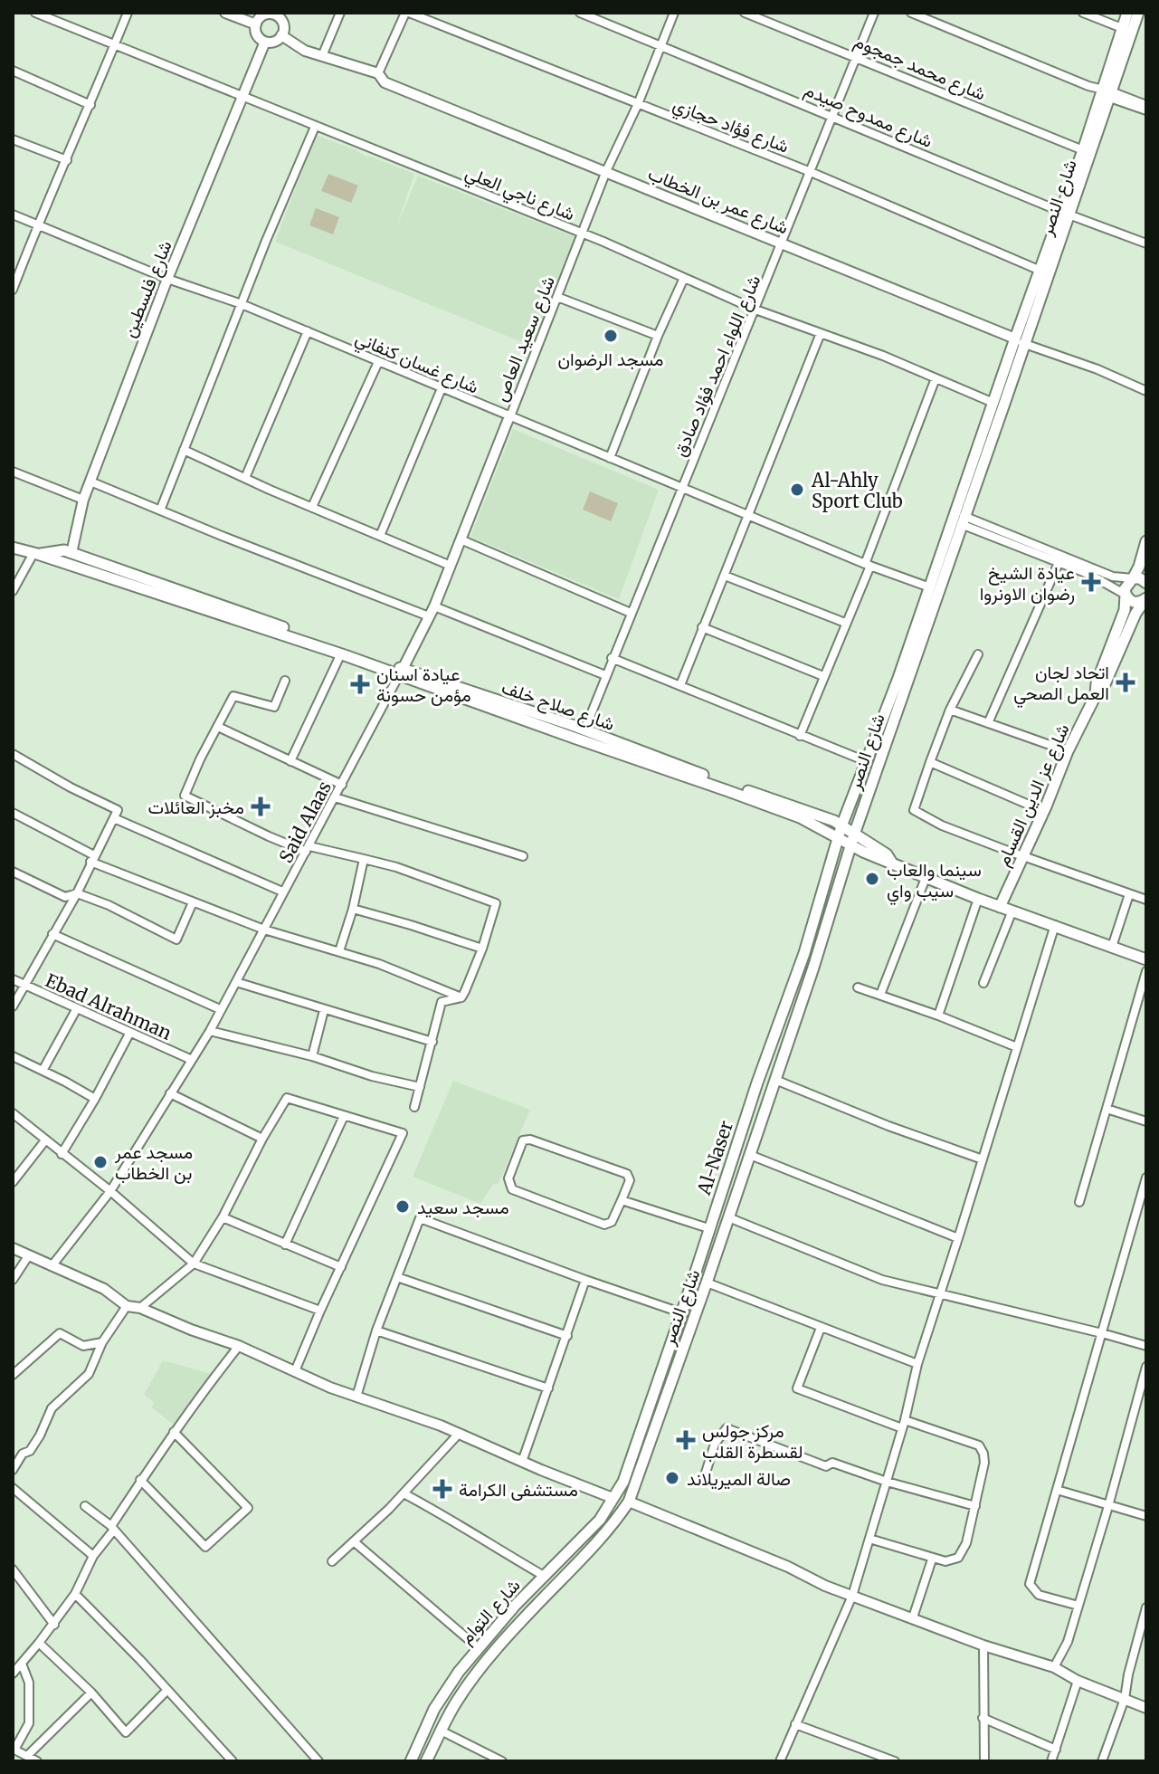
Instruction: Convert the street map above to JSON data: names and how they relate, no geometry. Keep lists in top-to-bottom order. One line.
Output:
{"streets":{"main road":["شارع النصر","شارع صلاح خلف","شارع عز الدين القسام","Al-Naser","شارع التوام"],"street":["شارع محمد جمجوم","شارع ممدوح صيدم","شارع فؤاد حجازي","شارع ناجي العلي","شارع عمر بن الخطاب","شارع فلسطين","شارع سعيد العاص","شارع غسان كنفاني","شارع اللواء احمد فؤاد صادق","Said Alaas","Ebad Alrahman"]},"crossings":[["شارع محمد جمجوم","شارع النصر"],["شارع محمد جمجوم","شارع اللواء احمد فؤاد صادق"],["شارع ممدوح صيدم","شارع النصر"],["شارع ممدوح صيدم","شارع سعيد العاص"],["شارع ممدوح صيدم","شارع اللواء احمد فؤاد صادق"],["شارع فؤاد حجازي","شارع النصر"],["شارع فؤاد حجازي","شارع سعيد العاص"],["شارع فؤاد حجازي","شارع اللواء احمد فؤاد صادق"],["شارع ناجي العلي","شارع النصر"],["شارع ناجي العلي","شارع فلسطين"],["شارع ناجي العلي","شارع سعيد العاص"],["شارع ناجي العلي","شارع اللواء احمد فؤاد صادق"],["شارع النصر","شارع عمر بن الخطاب"],["شارع النصر","شارع غسان كنفاني"],["شارع النصر","شارع صلاح خلف"],["شارع النصر","Al-Naser"],["شارع النصر","شارع التوام"],["شارع عمر بن الخطاب","شارع فلسطين"],["شارع عمر بن الخطاب","شارع سعيد العاص"],["شارع عمر بن الخطاب","شارع اللواء احمد فؤاد صادق"],["شارع فلسطين","شارع غسان كنفاني"],["شارع فلسطين","شارع صلاح خلف"],["شارع سعيد العاص","شارع غسان كنفاني"],["شارع سعيد العاص","شارع صلاح خلف"],["شارع سعيد العاص","Said Alaas"],["شارع غسان كنفاني","شارع اللواء احمد فؤاد صادق"],["شارع اللواء احمد فؤاد صادق","شارع صلاح خلف"],["شارع صلاح خلف","شارع عز الدين القسام"],["شارع صلاح خلف","Said Alaas"],["شارع صلاح خلف","Al-Naser"],["Said Alaas","Ebad Alrahman"],["Al-Naser","شارع التوام"]],"places":{"other":["مسجد الرضوان","Al-Ahly Sport Club","سينما والعاب سيب واي","مسجد عمر بن الخطاب","مسجد سعيد","صالة الميريلاند"],"health":["عيادة الشيخ رضوان الاونروا","اتحاد لجان العمل الصحي","عيادة اسنان مؤمن حسونة","مخبز العائلات","مركز جولس لقسطرة القلب","مستشفى الكرامة"]}}
